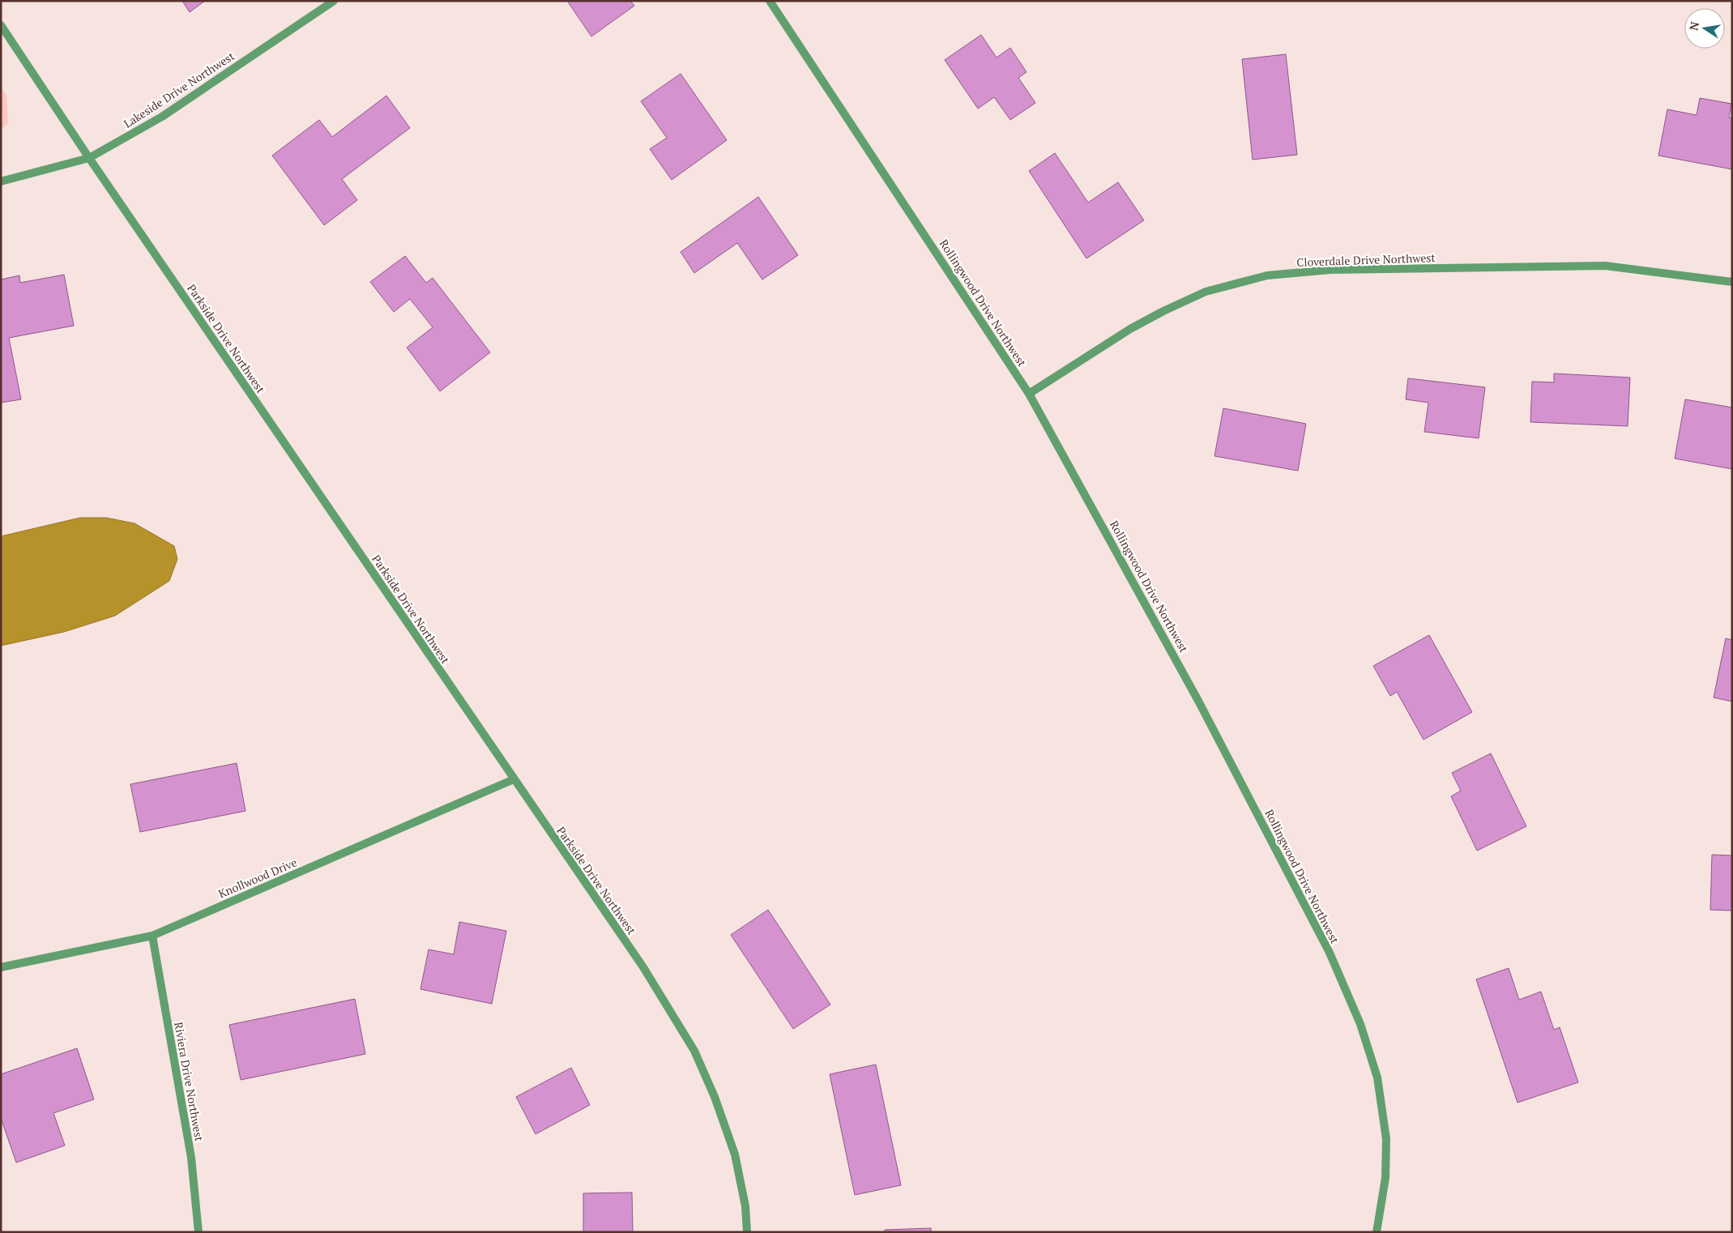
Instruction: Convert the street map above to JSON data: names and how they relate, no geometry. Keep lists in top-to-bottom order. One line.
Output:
{"streets":{"street":["Lakeside Drive Northwest","Cloverdale Drive Northwest","Rollingwood Drive Northwest","Parkside Drive Northwest","Knollwood Drive","Riviera Drive Northwest"]},"crossings":[["Lakeside Drive Northwest","Parkside Drive Northwest"],["Cloverdale Drive Northwest","Rollingwood Drive Northwest"],["Parkside Drive Northwest","Knollwood Drive"],["Knollwood Drive","Riviera Drive Northwest"]],"north":"left"}
